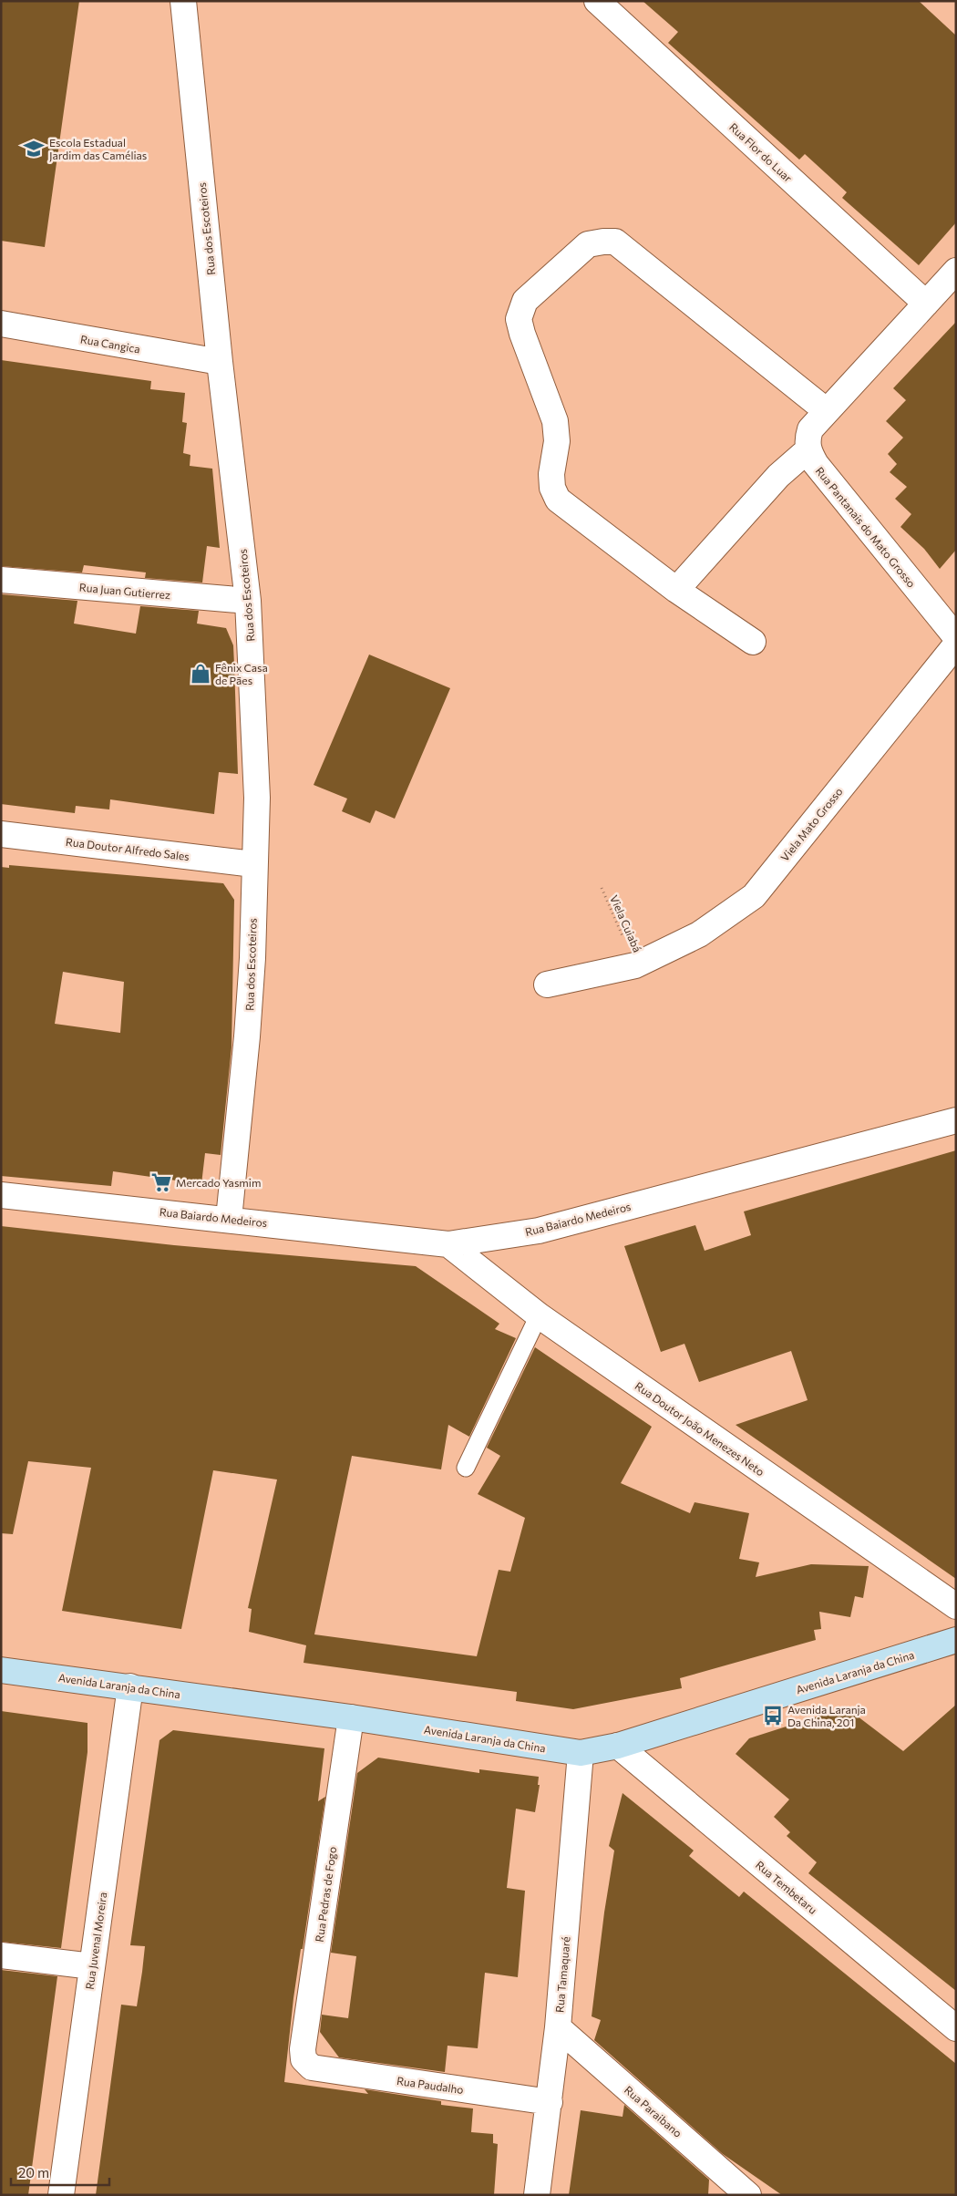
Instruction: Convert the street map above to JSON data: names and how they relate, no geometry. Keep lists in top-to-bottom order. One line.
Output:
{"streets":{"street":["Rua Flor do Luar","Rua dos Escoteiros","Rua Cangica","Rua Pantanais do Mato Grosso","Rua Juan Gutierrez","Viela Mato Grosso","Rua Doutor Alfredo Sales","Rua Baiardo Medeiros","Rua Doutor João Menezes Neto","Avenida Laranja da China","Rua Tembetaru","Rua Pedras de Fogo","Rua Juvenal Moreira","Rua Tamaquaré","Rua Paudalho","Rua Paraibano"],"path":["Viela Cuiabá"]},"crossings":[["Rua dos Escoteiros","Rua Cangica"],["Rua dos Escoteiros","Rua Juan Gutierrez"],["Rua dos Escoteiros","Rua Doutor Alfredo Sales"],["Rua dos Escoteiros","Rua Baiardo Medeiros"],["Viela Mato Grosso","Viela Cuiabá"],["Rua Baiardo Medeiros","Rua Doutor João Menezes Neto"],["Avenida Laranja da China","Rua Tembetaru"],["Avenida Laranja da China","Rua Pedras de Fogo"],["Avenida Laranja da China","Rua Juvenal Moreira"],["Avenida Laranja da China","Rua Tamaquaré"],["Rua Pedras de Fogo","Rua Paudalho"],["Rua Tamaquaré","Rua Paudalho"],["Rua Tamaquaré","Rua Paraibano"]],"places":{"school or university":["Escola Estadual Jardim das Camélias"],"shop":["Fênix Casa de Pães"],"supermarket":["Mercado Yasmim"],"bus stop":["Avenida Laranja Da China, 201"]},"scale_bar":"20 m"}
